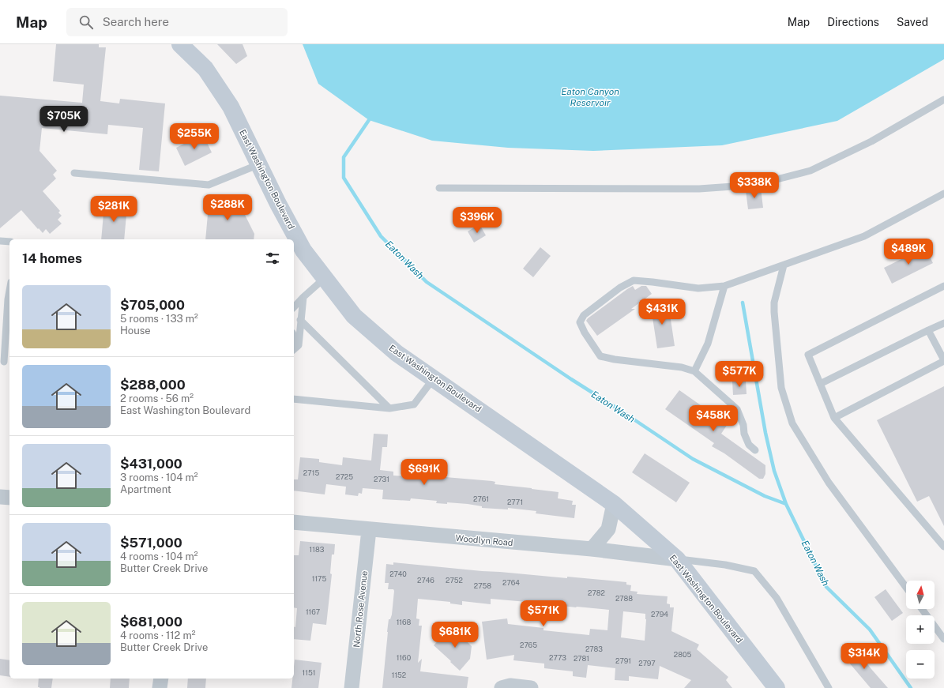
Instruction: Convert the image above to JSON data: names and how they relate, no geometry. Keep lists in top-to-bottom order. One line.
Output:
{"streets":{"main road":["East Washington Boulevard"],"street":["Woodlyn Road","North Rose Avenue"]},"crossings":[["East Washington Boulevard","Woodlyn Road"],["Woodlyn Road","North Rose Avenue"]],"water":["Eaton Canyon Reservoir","Eaton Wash"],"house_numbers":["2715","2725","2731","2761","2771","1183","2740","1175","2746","2752","2764","2758","2782","2788","1167","2794","1168","2765","2783","2805","1160","2773","2781","2791","2797","1151","1152"],"north":"top","page":{"header":"Map","search":"Search here","nav":["Map","Directions","Saved"],"price":["$705K","$255K","$338K","$288K","$281K","$396K","$489K","$431K","$577K","$458K","$691K","$571K","$681K","$314K"],"heading":"14 homes","list":[{"name":"$705,000","note":"5 rooms · 133 m² · House"},{"name":"$288,000","note":"2 rooms · 56 m² · East Washington Boulevard"},{"name":"$431,000","note":"3 rooms · 104 m² · Apartment"},{"name":"$571,000","note":"4 rooms · 104 m² · Butter Creek Drive"},{"name":"$681,000","note":"4 rooms · 112 m² · Butter Creek Drive"}],"map_buttons":["+","−"]}}
